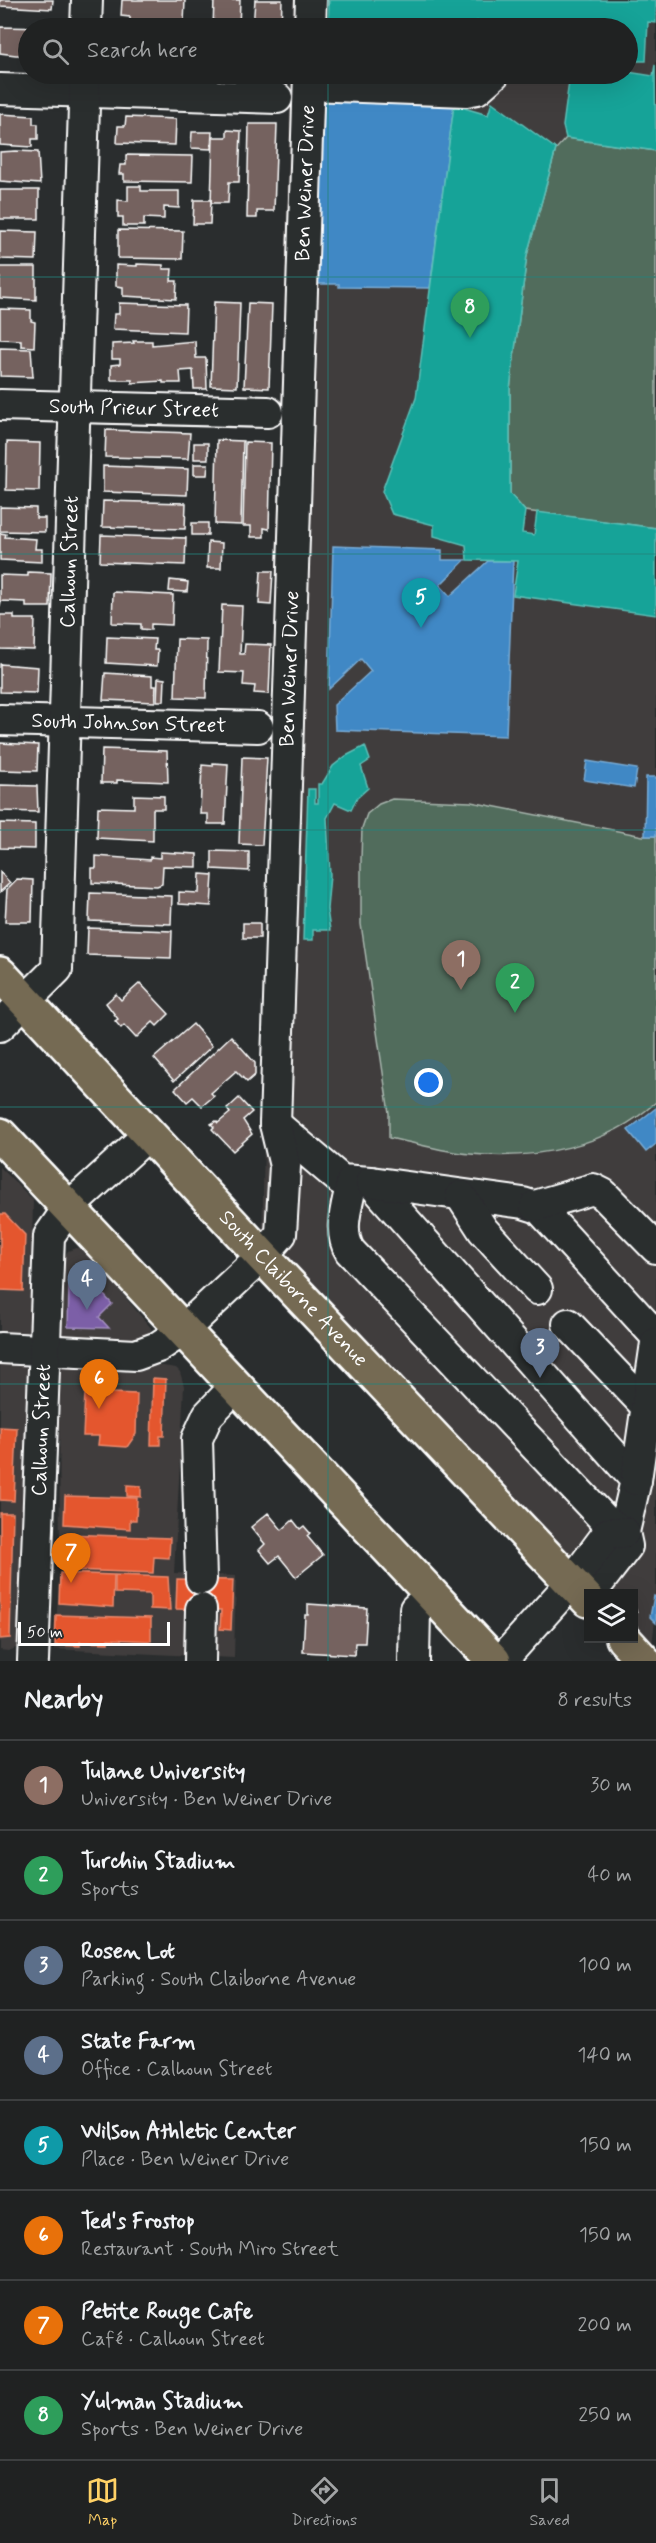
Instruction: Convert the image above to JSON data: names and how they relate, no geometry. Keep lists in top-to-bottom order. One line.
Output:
{"streets":{"main road":["South Claiborne Avenue"],"street":["Ben Weiner Drive","South Prieur Street","Calhoun Street","South Johnson Street"]},"crossings":[["Ben Weiner Drive","Calhoun Street"],["Ben Weiner Drive","South Claiborne Avenue"],["South Prieur Street","Calhoun Street"],["Calhoun Street","South Johnson Street"],["Calhoun Street","South Claiborne Avenue"]],"scale_bar":"50 m","page":{"search":"Search here","pins":["8","5","1","2","4","3","6","7"],"scale":"50 m","heading":["Nearby","8 results"],"list":[{"mark":"1","name":"Tulane University","note":"University · Ben Weiner Drive","value":"30 m"},{"mark":"2","name":"Turchin Stadium","note":"Sports","value":"40 m"},{"mark":"3","name":"Rosen Lot","note":"Parking · South Claiborne Avenue","value":"100 m"},{"mark":"4","name":"State Farm","note":"Office · Calhoun Street","value":"140 m"},{"mark":"5","name":"Wilson Athletic Center","note":"Place · Ben Weiner Drive","value":"150 m"},{"mark":"6","name":"Ted's Frostop","note":"Restaurant · South Miro Street","value":"150 m"},{"mark":"7","name":"Petite Rouge Cafe","note":"Café · Calhoun Street","value":"200 m"},{"mark":"8","name":"Yulman Stadium","note":"Sports · Ben Weiner Drive","value":"250 m"}],"nav":["Map","Directions","Saved"]}}
